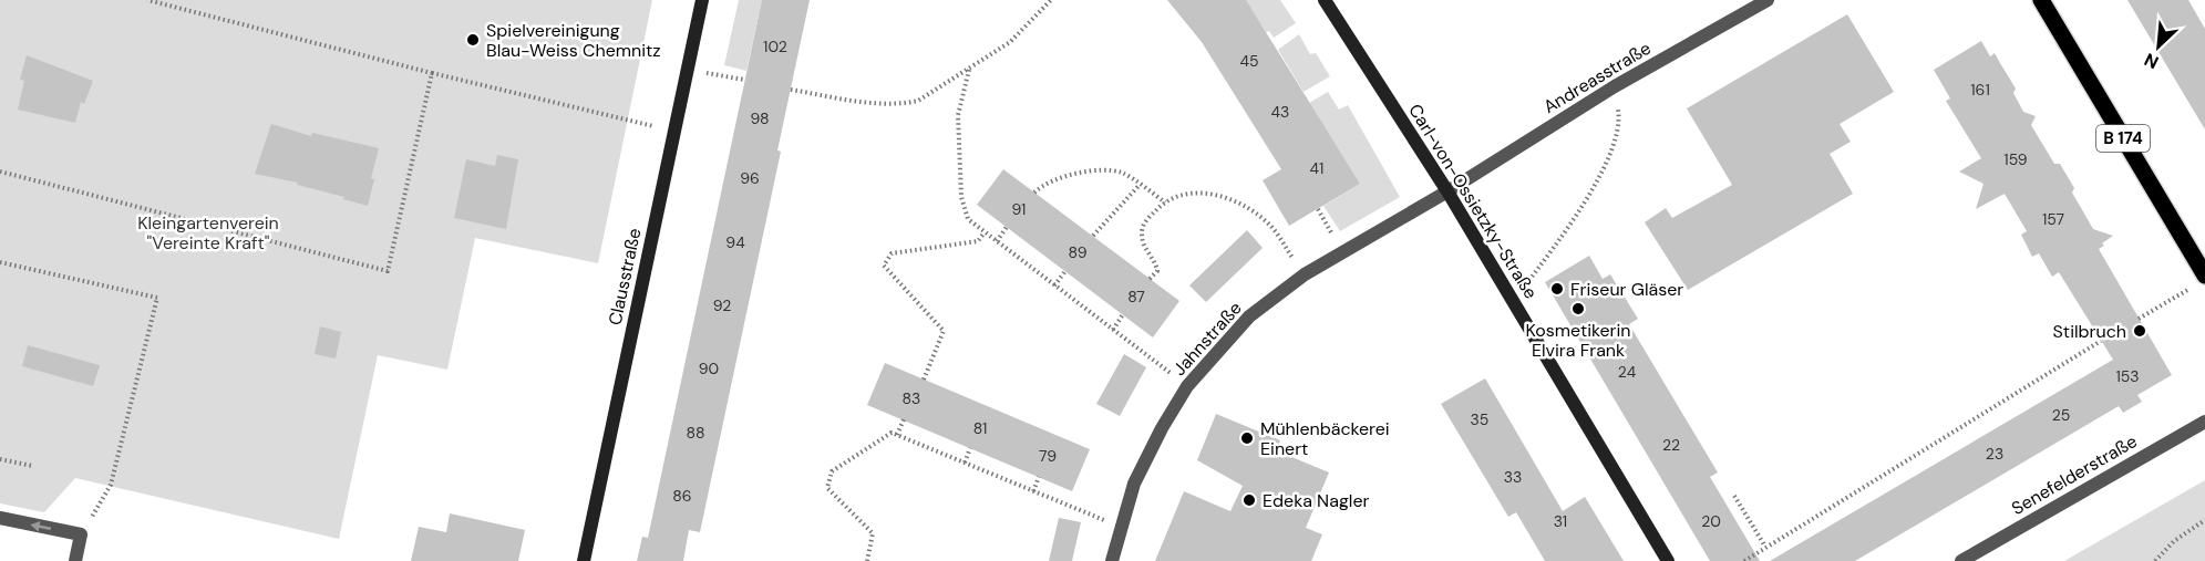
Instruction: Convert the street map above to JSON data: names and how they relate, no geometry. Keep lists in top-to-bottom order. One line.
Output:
{"streets":{"main road":["B 174"],"street":["Andreasstraße","Carl-von-Ossietzky-Straße","Clausstraße","Jahnstraße","Senefelderstraße"]},"crossings":[["Andreasstraße","Carl-von-Ossietzky-Straße"],["Andreasstraße","Jahnstraße"],["Carl-von-Ossietzky-Straße","Jahnstraße"]],"parks":["Kleingartenverein \"Vereinte Kraft\""],"places":["Spielvereinigung Blau-Weiss Chemnitz","Friseur Gläser","Kosmetikerin Elvira Frank","Stilbruch","Mühlenbäckerei Einert","Edeka Nagler"],"house_numbers":["102","45","161","43","98","159","41","96","91","157","94","89","87","92","90","24","153","83","25","35","81","88","22","23","79","33","86","31","20"],"north":"bottom left"}
